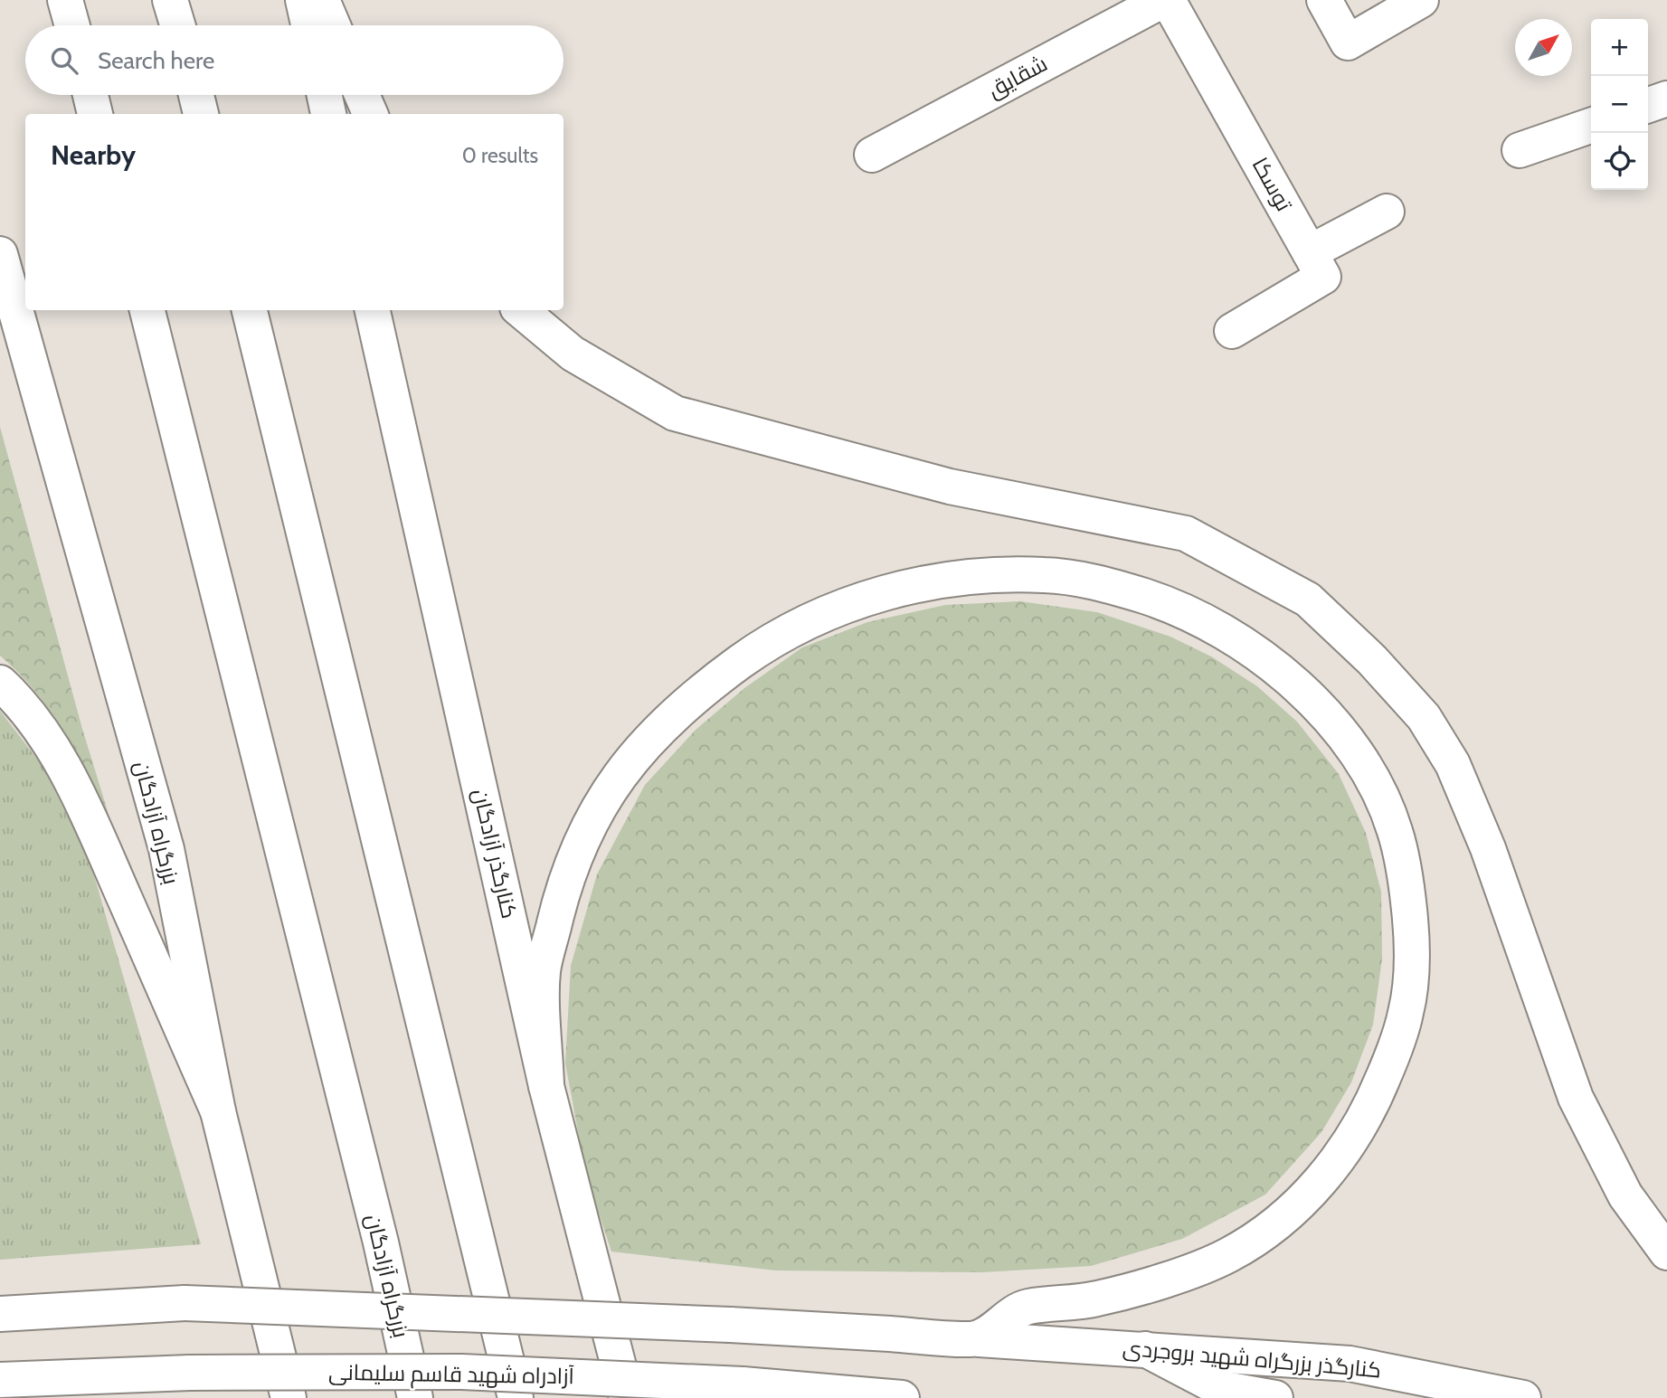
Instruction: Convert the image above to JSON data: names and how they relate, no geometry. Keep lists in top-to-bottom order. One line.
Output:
{"streets":{"main road":["شقایق","توسکا","بزرگراه آزادگان","کنارگذر آزادگان","کنارگذر بزرگراه شهید بروجردی","آزادراه شهید قاسم سلیمانی"]},"crossings":[["شقایق","توسکا"]],"north":"top right","page":{"map_buttons":["+","−"],"search":"Search here","heading":["Nearby","0 results"]}}
